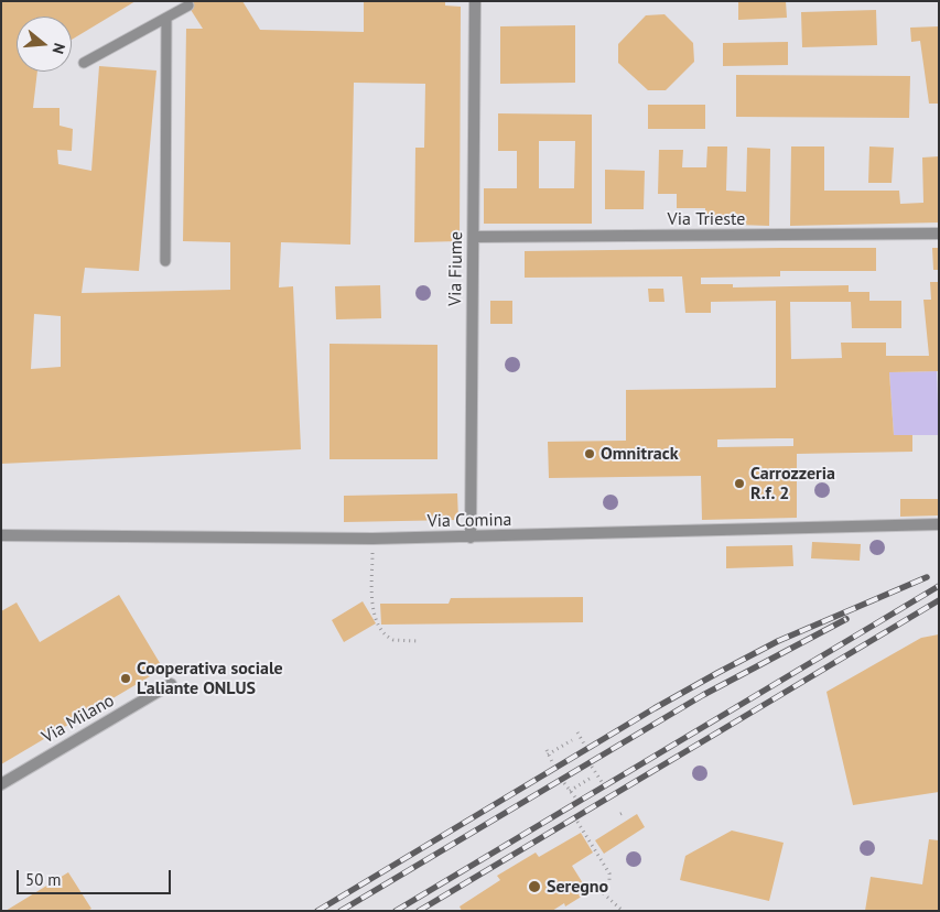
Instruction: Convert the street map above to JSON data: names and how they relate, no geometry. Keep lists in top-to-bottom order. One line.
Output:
{"streets":{"street":["Via Trieste","Via Fiume","Via Comina","Via Milano"]},"crossings":[["Via Trieste","Via Fiume"],["Via Fiume","Via Comina"]],"places":["Omnitrack","Carrozzeria R.f. 2","Cooperativa sociale L'aliante ONLUS","Seregno"],"scale_bar":"50 m","north":"right"}
